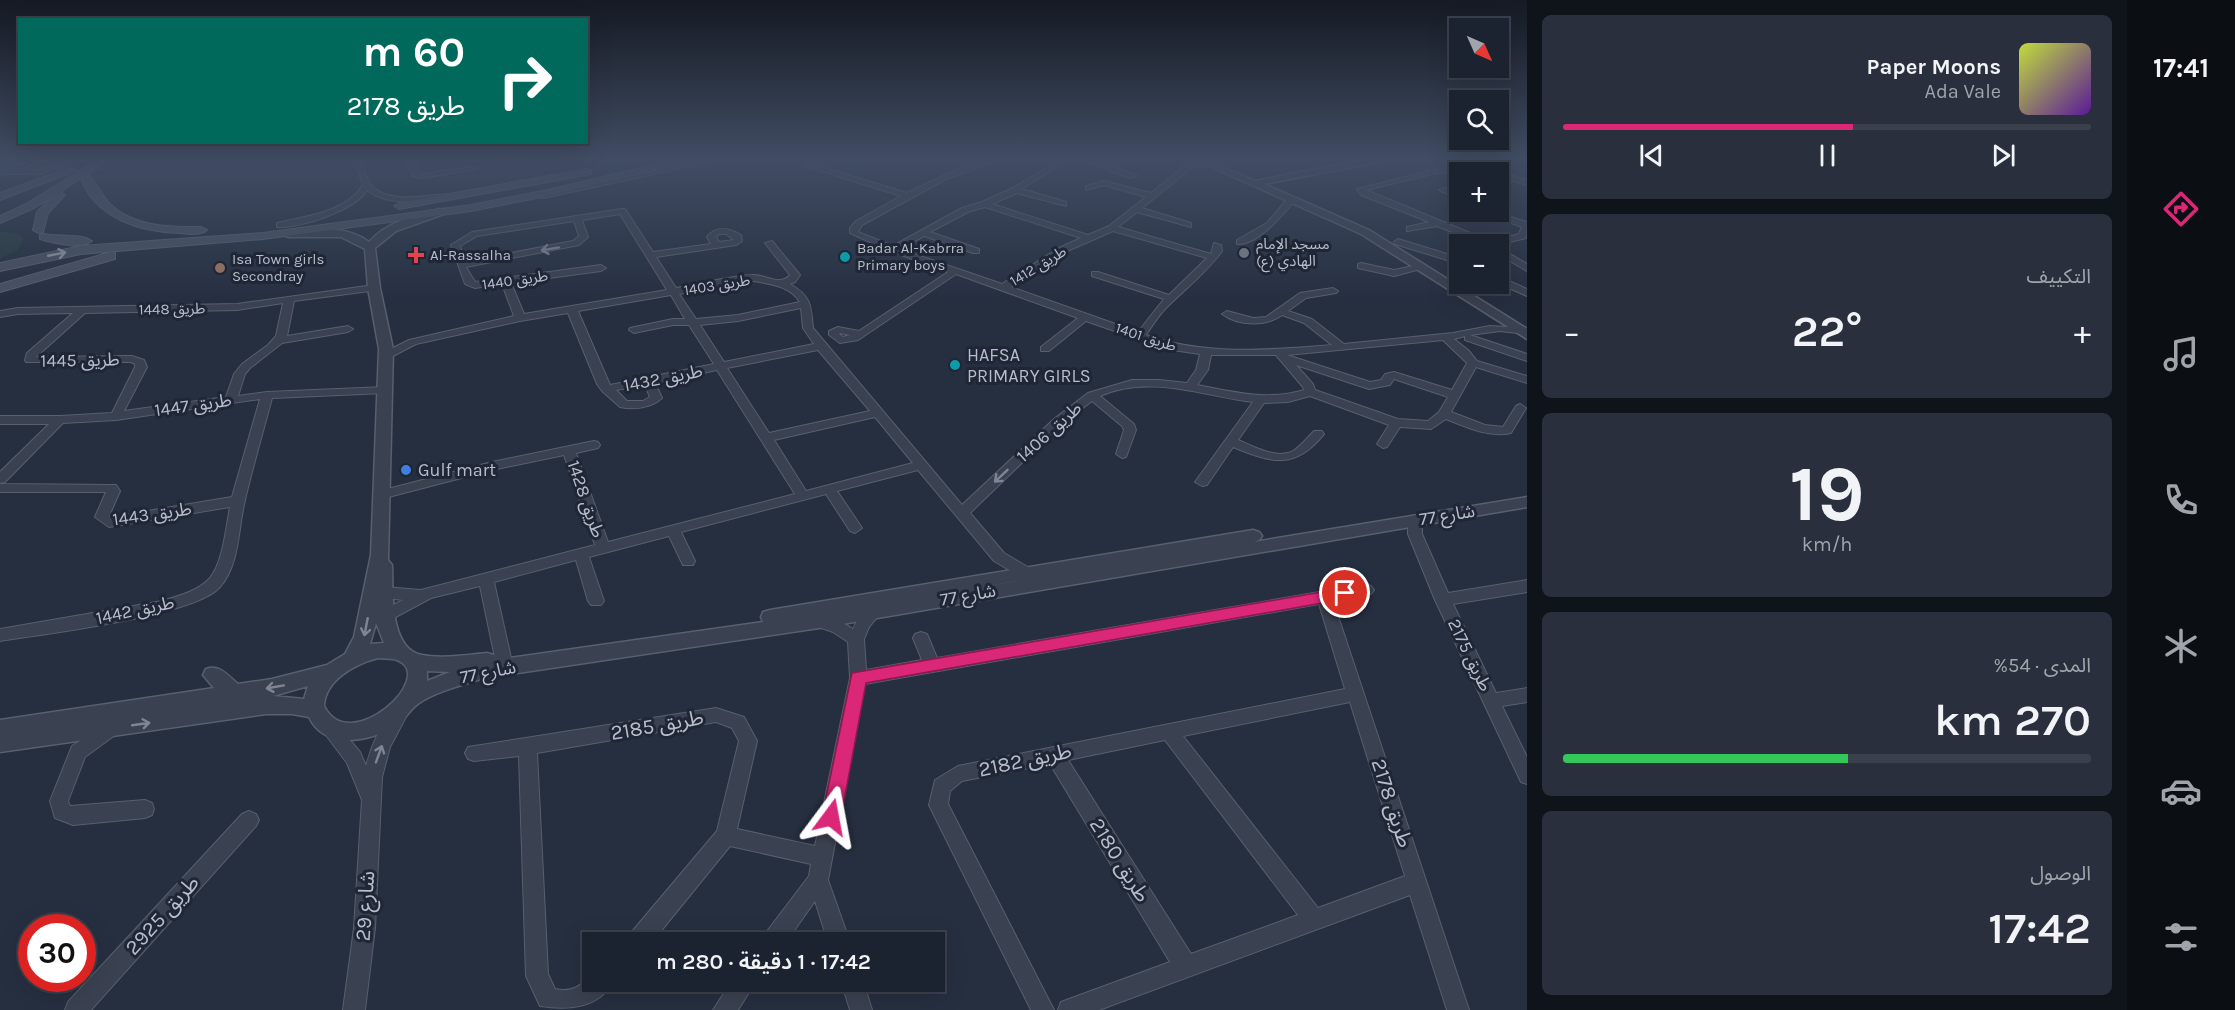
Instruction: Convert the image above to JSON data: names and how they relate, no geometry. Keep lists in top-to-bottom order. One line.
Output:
{"streets":{"street":["طريق 1412","طريق 1440","طريق 1403","طريق 1448","طريق 1401","طريق 1445","طريق 1432","طريق 1447","طريق 1406","طريق 1428","طريق 1443","شارع 77","طريق 1442","طريق 2175","طريق 2185","طريق 2182","طريق 2178","طريق 2180","شارع 29","طريق 2925"]},"crossings":[["طريق 1412","طريق 1401"],["طريق 1440","طريق 1432"],["طريق 1403","طريق 1432"],["طريق 1448","طريق 1445"],["طريق 1445","طريق 1447"],["طريق 1447","طريق 1442"],["طريق 1443","طريق 1442"],["شارع 77","طريق 2175"],["شارع 77","شارع 29"],["طريق 2182","طريق 2178"],["طريق 2182","طريق 2180"]],"one_way":["طريق 1406"],"places":{"other":["مسجد الإمام الهادي (ع)","Badar Al-Kabrra Primary boys","Isa Town girls Secondray","HAFSA PRIMARY GIRLS","Gulf mart"],"health":["Al-Rassalha"]},"north":"bottom right","page":{"tabs":"17:41","map_buttons":["+","−"],"turn":["60 m","طريق 2178"],"song":["Paper Moons","Ada Vale"],"tile":["التكييف",["19","km/h"],["المدى · 54%","270 km"],["الوصول","17:42"]],"heat":["−","22°","+"],"limit":"30","trip":"17:42 · 1 دقيقة · 280 m"}}
